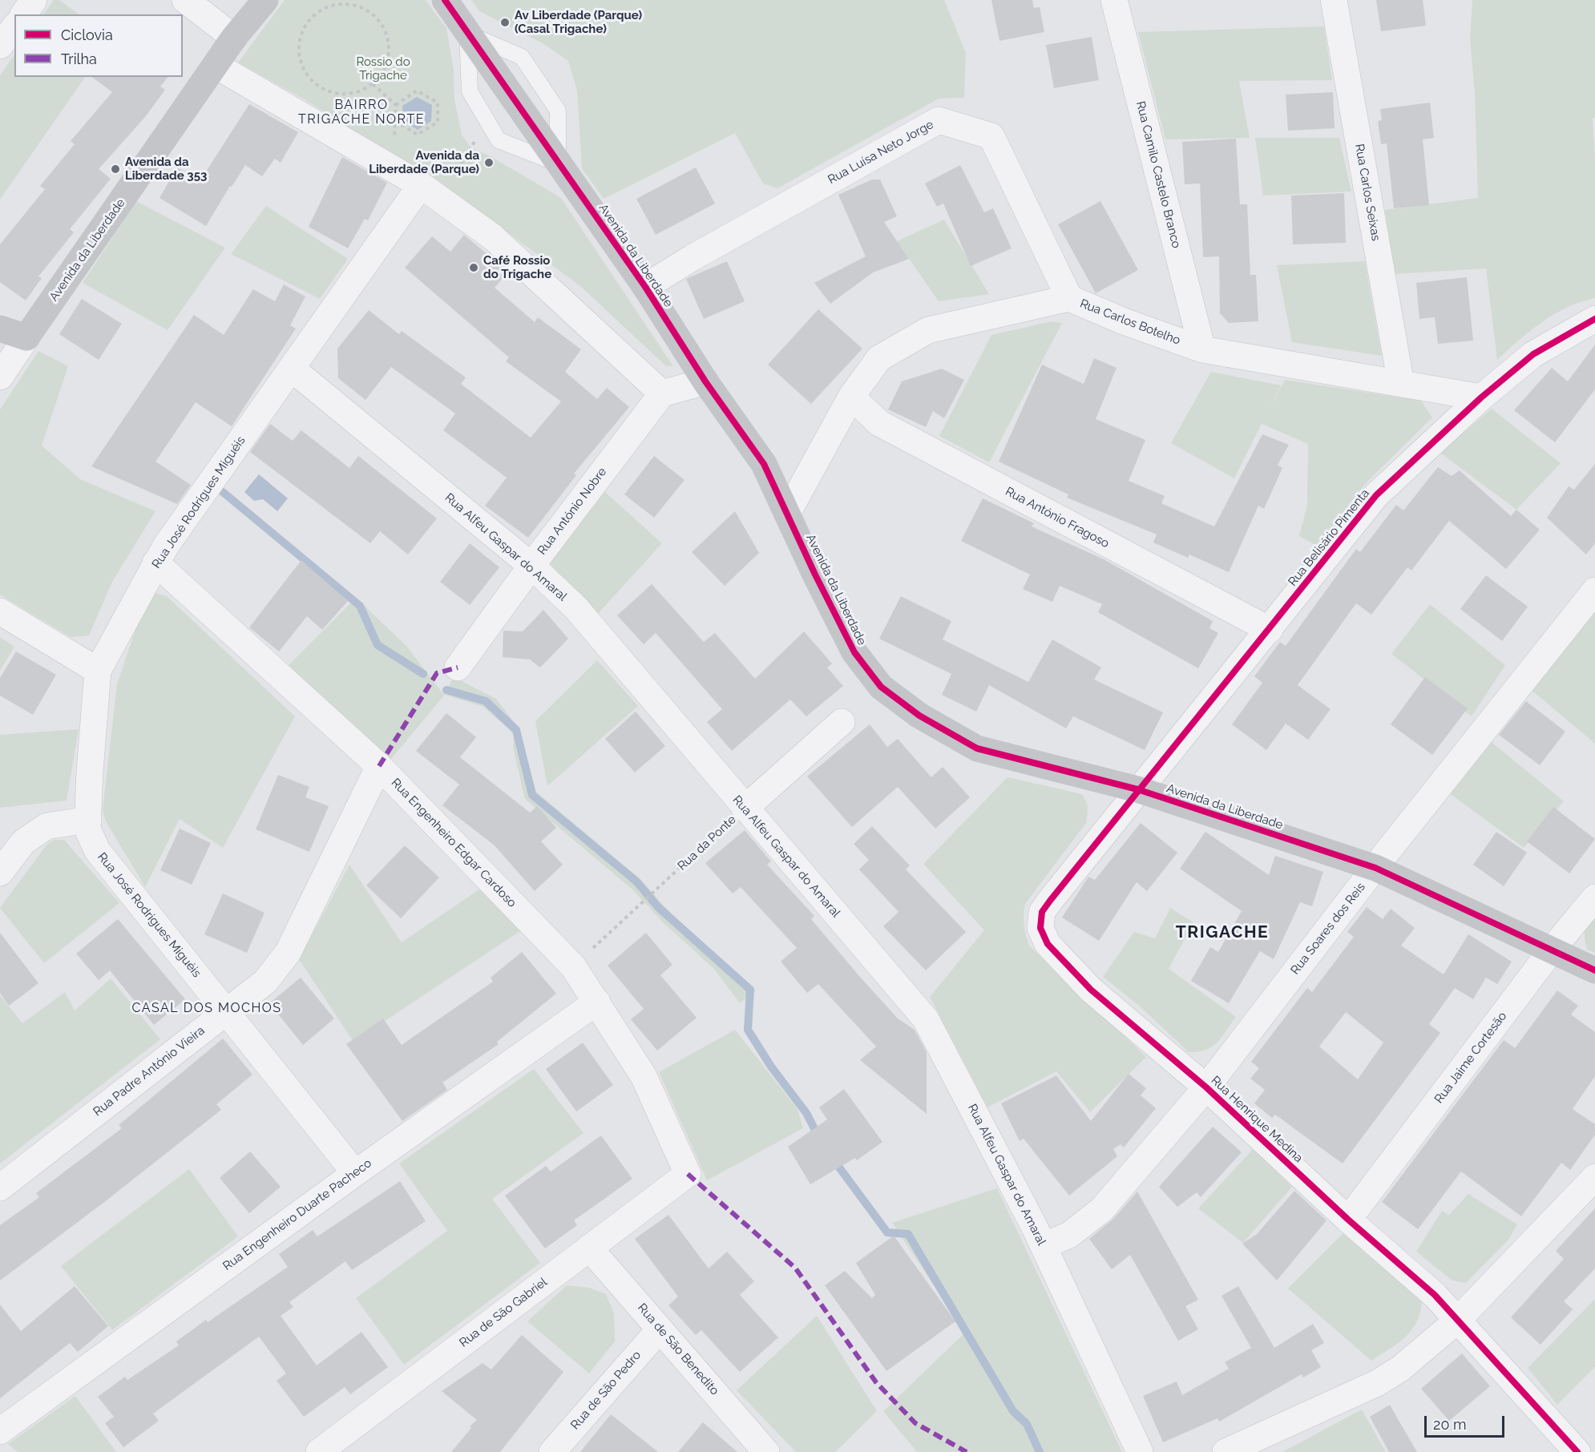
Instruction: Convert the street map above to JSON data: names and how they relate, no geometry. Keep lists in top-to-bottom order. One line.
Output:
{"streets":{"street":["Rua Luísa Neto Jorge","Rua Camilo Castelo Branco","Rua Carlos Seixas","Avenida da Liberdade","Rua Carlos Botelho","Rua José Rodrigues Miguéis","Rua António Nobre","Rua António Fragoso","Rua Belisário Pimenta","Rua Alfeu Gaspar do Amaral","Rua Engenheiro Edgar Cardoso","Rua da Ponte","Rua Soares dos Reis","Rua Jaime Cortesão","Rua Padre António Vieira","Rua Henrique Medina","Rua Engenheiro Duarte Pacheco","Rua de São Gabriel","Rua de São Benedito","Rua de São Pedro"]},"crossings":[["Rua Luísa Neto Jorge","Avenida da Liberdade"],["Rua Luísa Neto Jorge","Rua Carlos Botelho"],["Rua Camilo Castelo Branco","Rua Carlos Botelho"],["Rua Carlos Seixas","Rua Carlos Botelho"],["Avenida da Liberdade","Rua Carlos Botelho"],["Avenida da Liberdade","Rua Belisário Pimenta"],["Avenida da Liberdade","Rua Soares dos Reis"],["Avenida da Liberdade","Rua Jaime Cortesão"],["Avenida da Liberdade","Rua Henrique Medina"],["Rua Carlos Botelho","Rua António Fragoso"],["Rua Carlos Botelho","Rua Belisário Pimenta"],["Rua José Rodrigues Miguéis","Rua Alfeu Gaspar do Amaral"],["Rua José Rodrigues Miguéis","Rua Engenheiro Edgar Cardoso"],["Rua José Rodrigues Miguéis","Rua Padre António Vieira"],["Rua José Rodrigues Miguéis","Rua Engenheiro Duarte Pacheco"],["Rua António Nobre","Rua Alfeu Gaspar do Amaral"],["Rua António Fragoso","Rua Belisário Pimenta"],["Rua Belisário Pimenta","Rua Henrique Medina"],["Rua Alfeu Gaspar do Amaral","Rua da Ponte"],["Rua Alfeu Gaspar do Amaral","Rua Soares dos Reis"],["Rua Engenheiro Edgar Cardoso","Rua da Ponte"],["Rua Engenheiro Edgar Cardoso","Rua Padre António Vieira"],["Rua Engenheiro Edgar Cardoso","Rua Engenheiro Duarte Pacheco"],["Rua Engenheiro Edgar Cardoso","Rua de São Gabriel"],["Rua Soares dos Reis","Rua Henrique Medina"],["Rua Jaime Cortesão","Rua Henrique Medina"],["Rua de São Gabriel","Rua de São Benedito"],["Rua de São Benedito","Rua de São Pedro"]],"districts":["BAIRRO TRIGACHE NORTE","TRIGACHE","CASAL DOS MOCHOS"],"parks":["Rossio do Trigache"],"places":["Av Liberdade (Parque) (Casal Trigache)","Avenida da Liberdade (Parque)","Avenida da Liberdade 353","Café Rossio do Trigache"],"legend":["Ciclovia","Trilha"],"scale_bar":"20 m"}
